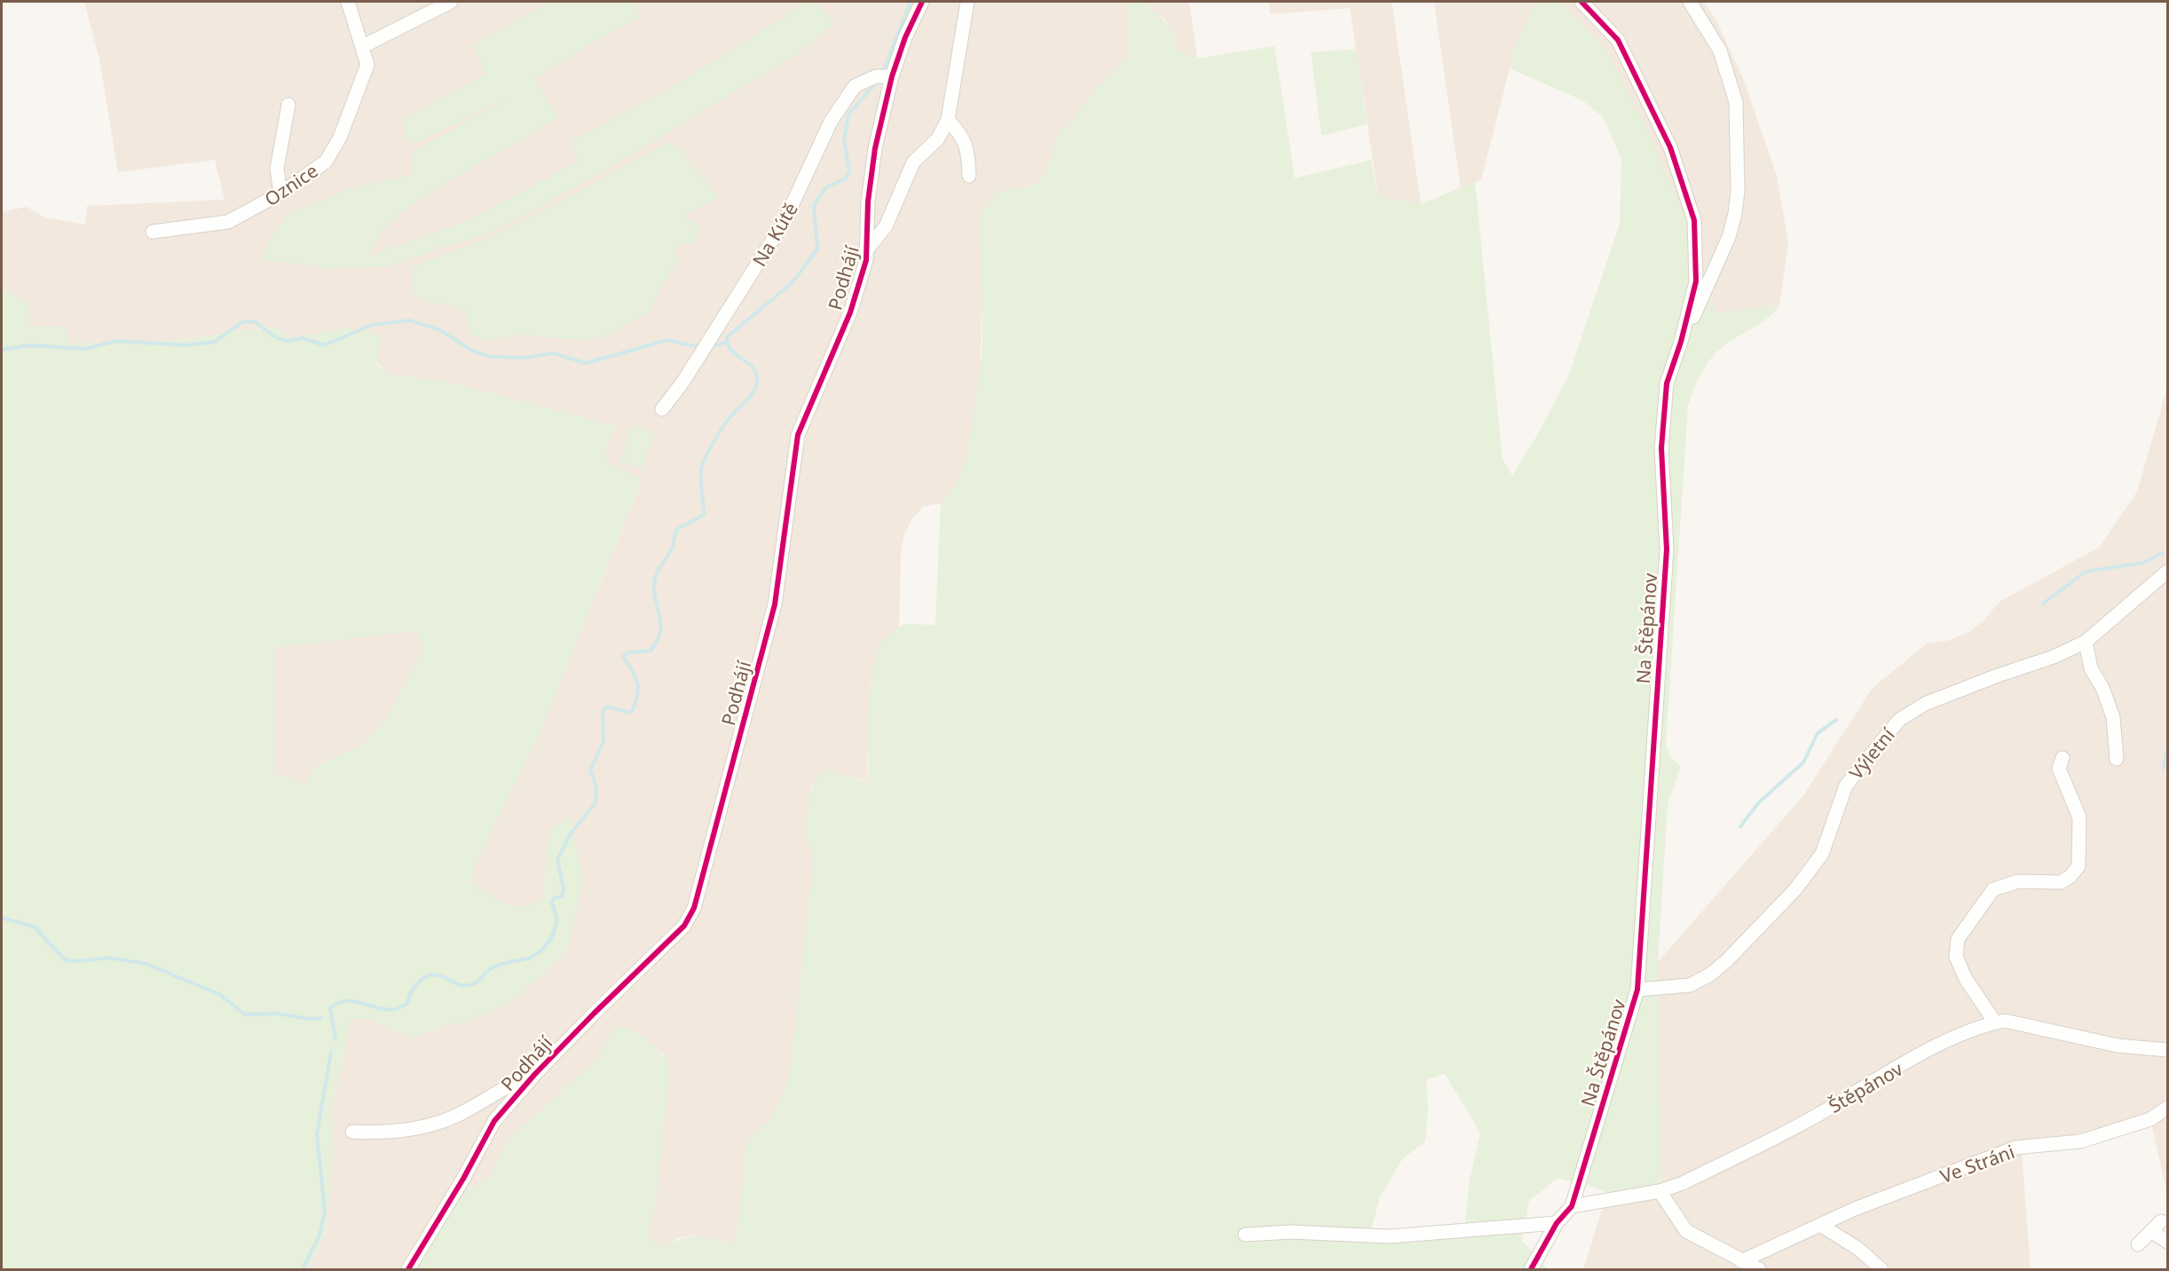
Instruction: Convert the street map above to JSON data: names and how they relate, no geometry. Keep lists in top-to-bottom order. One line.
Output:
{"streets":{"street":["Oznice","Na Kútě","Podhájí","Na Štěpánov","Výletní","Štěpánov","Ve Stráni"]},"crossings":[["Na Kútě","Podhájí"],["Na Štěpánov","Výletní"],["Na Štěpánov","Štěpánov"]]}
